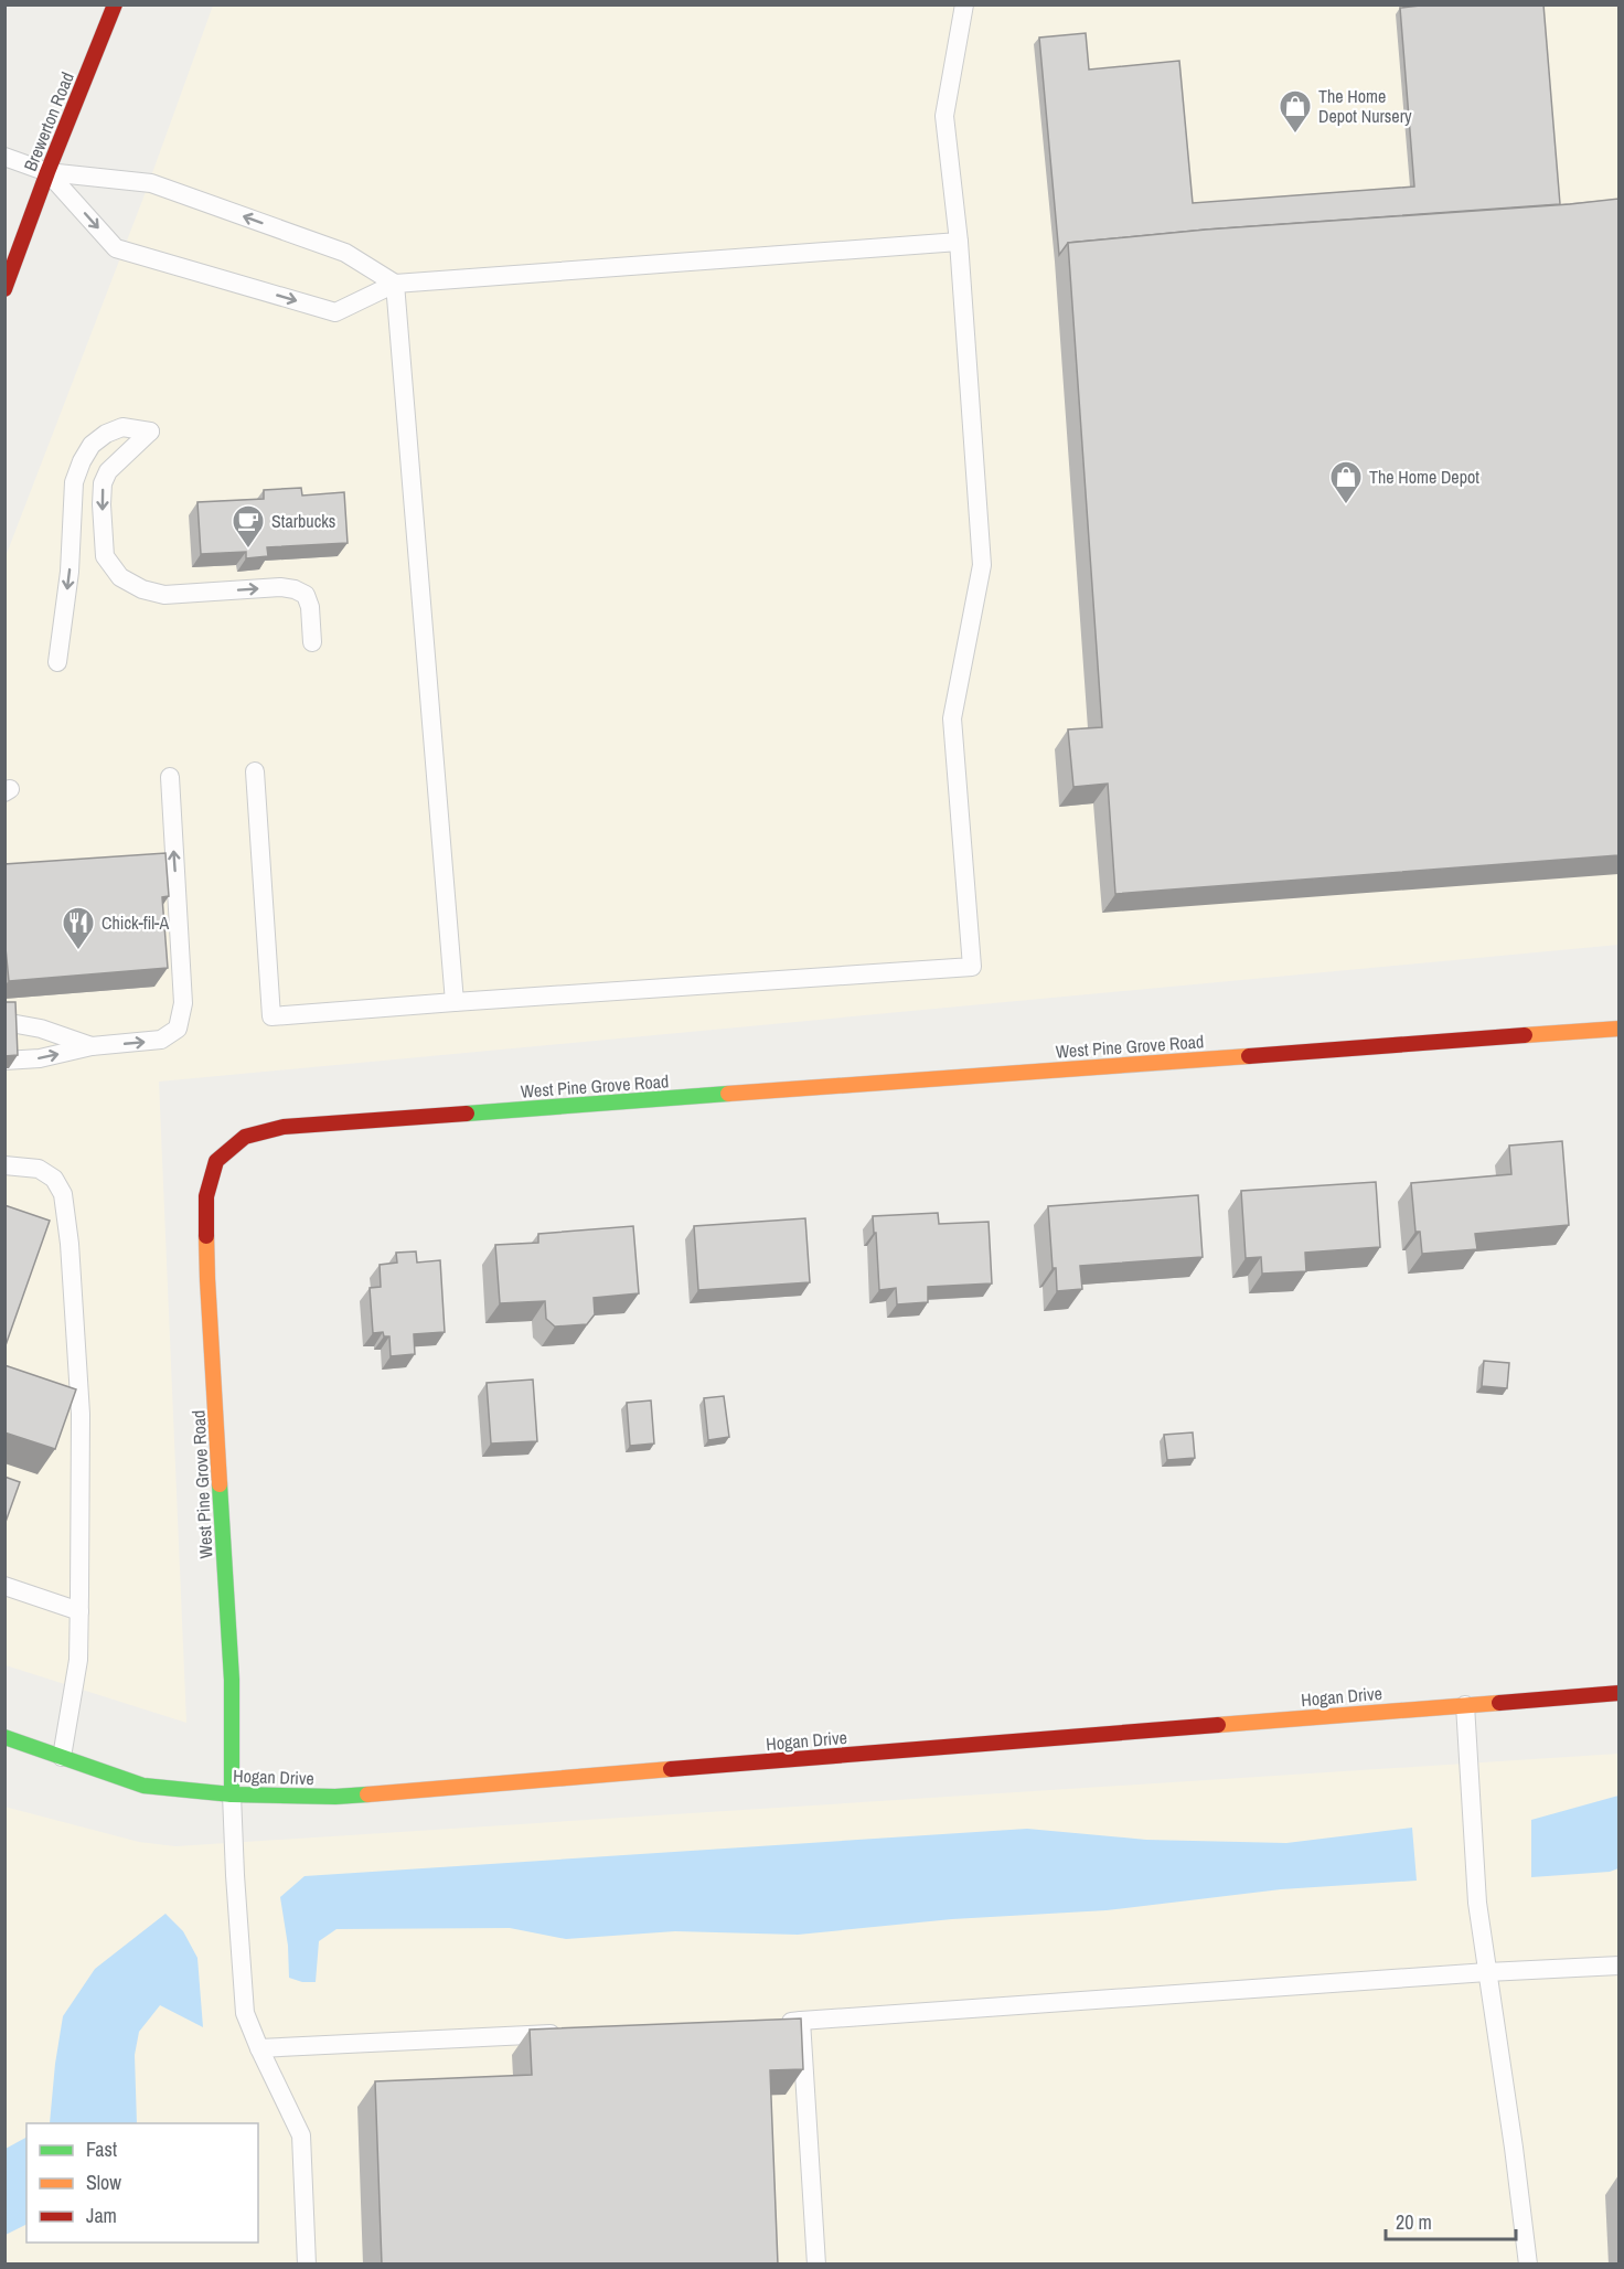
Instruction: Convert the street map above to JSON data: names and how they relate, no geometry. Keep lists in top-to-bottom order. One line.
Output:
{"streets":{"street":["Brewerton Road","West Pine Grove Road","Hogan Drive"]},"crossings":[["West Pine Grove Road","Hogan Drive"]],"places":{"shop":["The Home Depot Nursery","The Home Depot"],"cafe":["Starbucks"],"restaurant":["Chick-fil-A"]},"legend":["Fast","Slow","Jam"],"scale_bar":"20 m"}
